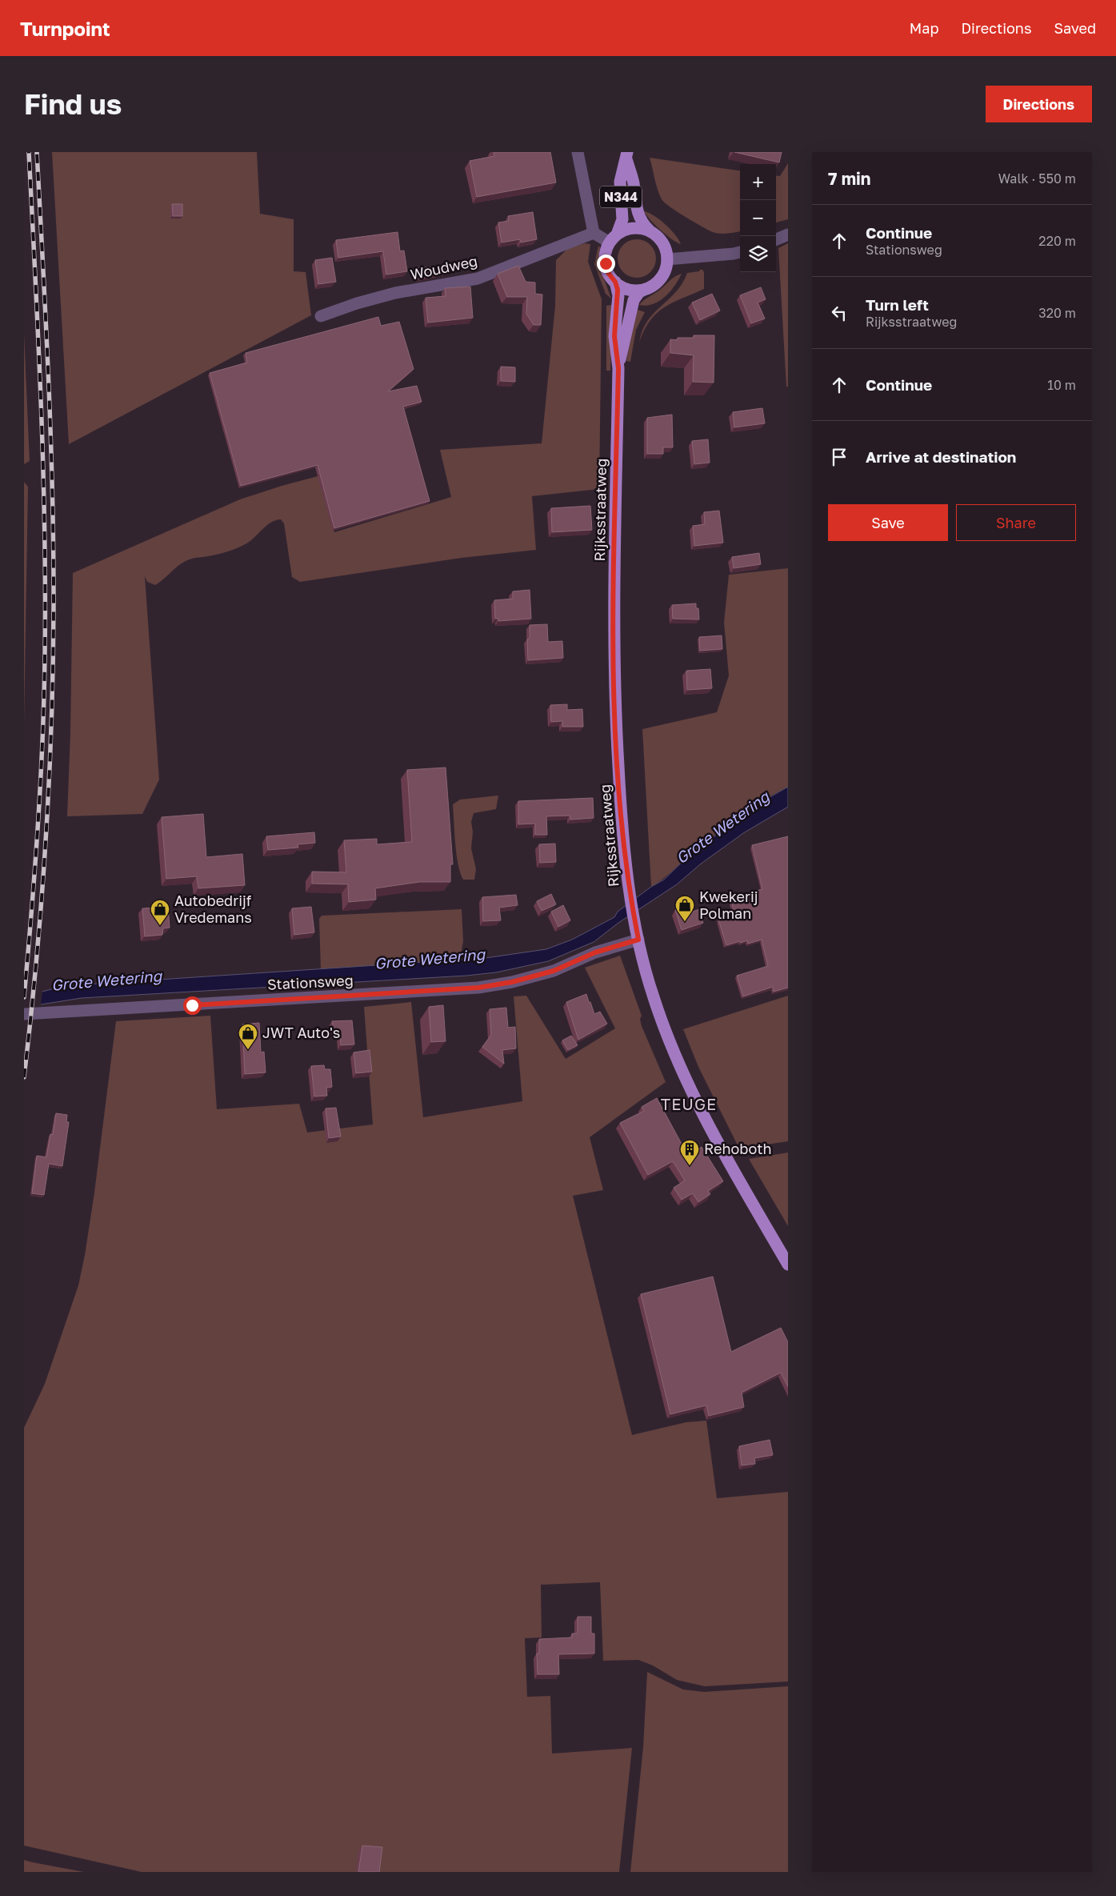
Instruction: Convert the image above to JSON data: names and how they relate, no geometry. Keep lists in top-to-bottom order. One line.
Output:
{"streets":{"main road":["N344","Rijksstraatweg"],"street":["Woudweg","Stationsweg"]},"crossings":[["N344","Rijksstraatweg"],["Rijksstraatweg","Stationsweg"]],"districts":["TEUGE"],"water":["Grote Wetering"],"places":{"shop":["Kwekerij Polman","Autobedrijf Vredemans","JWT Auto's"],"building":["Rehoboth"]},"page":{"header":"Turnpoint","nav":["Map","Directions","Saved"],"buttons":["Directions",["Save","Share"]],"title":"Find us","heading":["7 min","Walk · 550 m"],"map_buttons":["+","−"],"list":[["Continue","Stationsweg","220 m"],["Turn left","Rijksstraatweg","320 m"],["Continue","10 m"],"Arrive at destination"]}}
